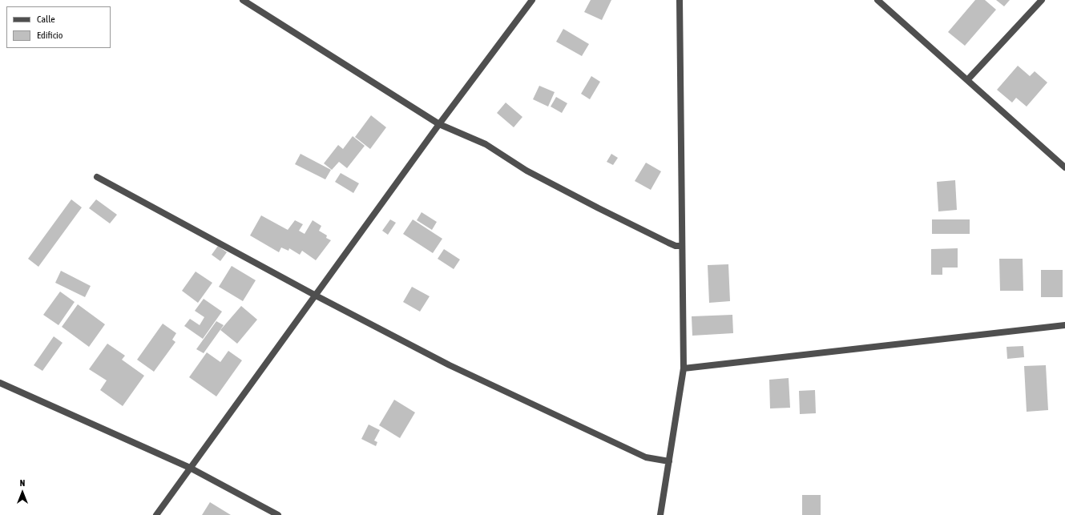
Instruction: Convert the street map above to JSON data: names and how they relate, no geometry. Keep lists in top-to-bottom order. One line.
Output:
{"legend":["Calle","Edificio"],"north":"top"}
